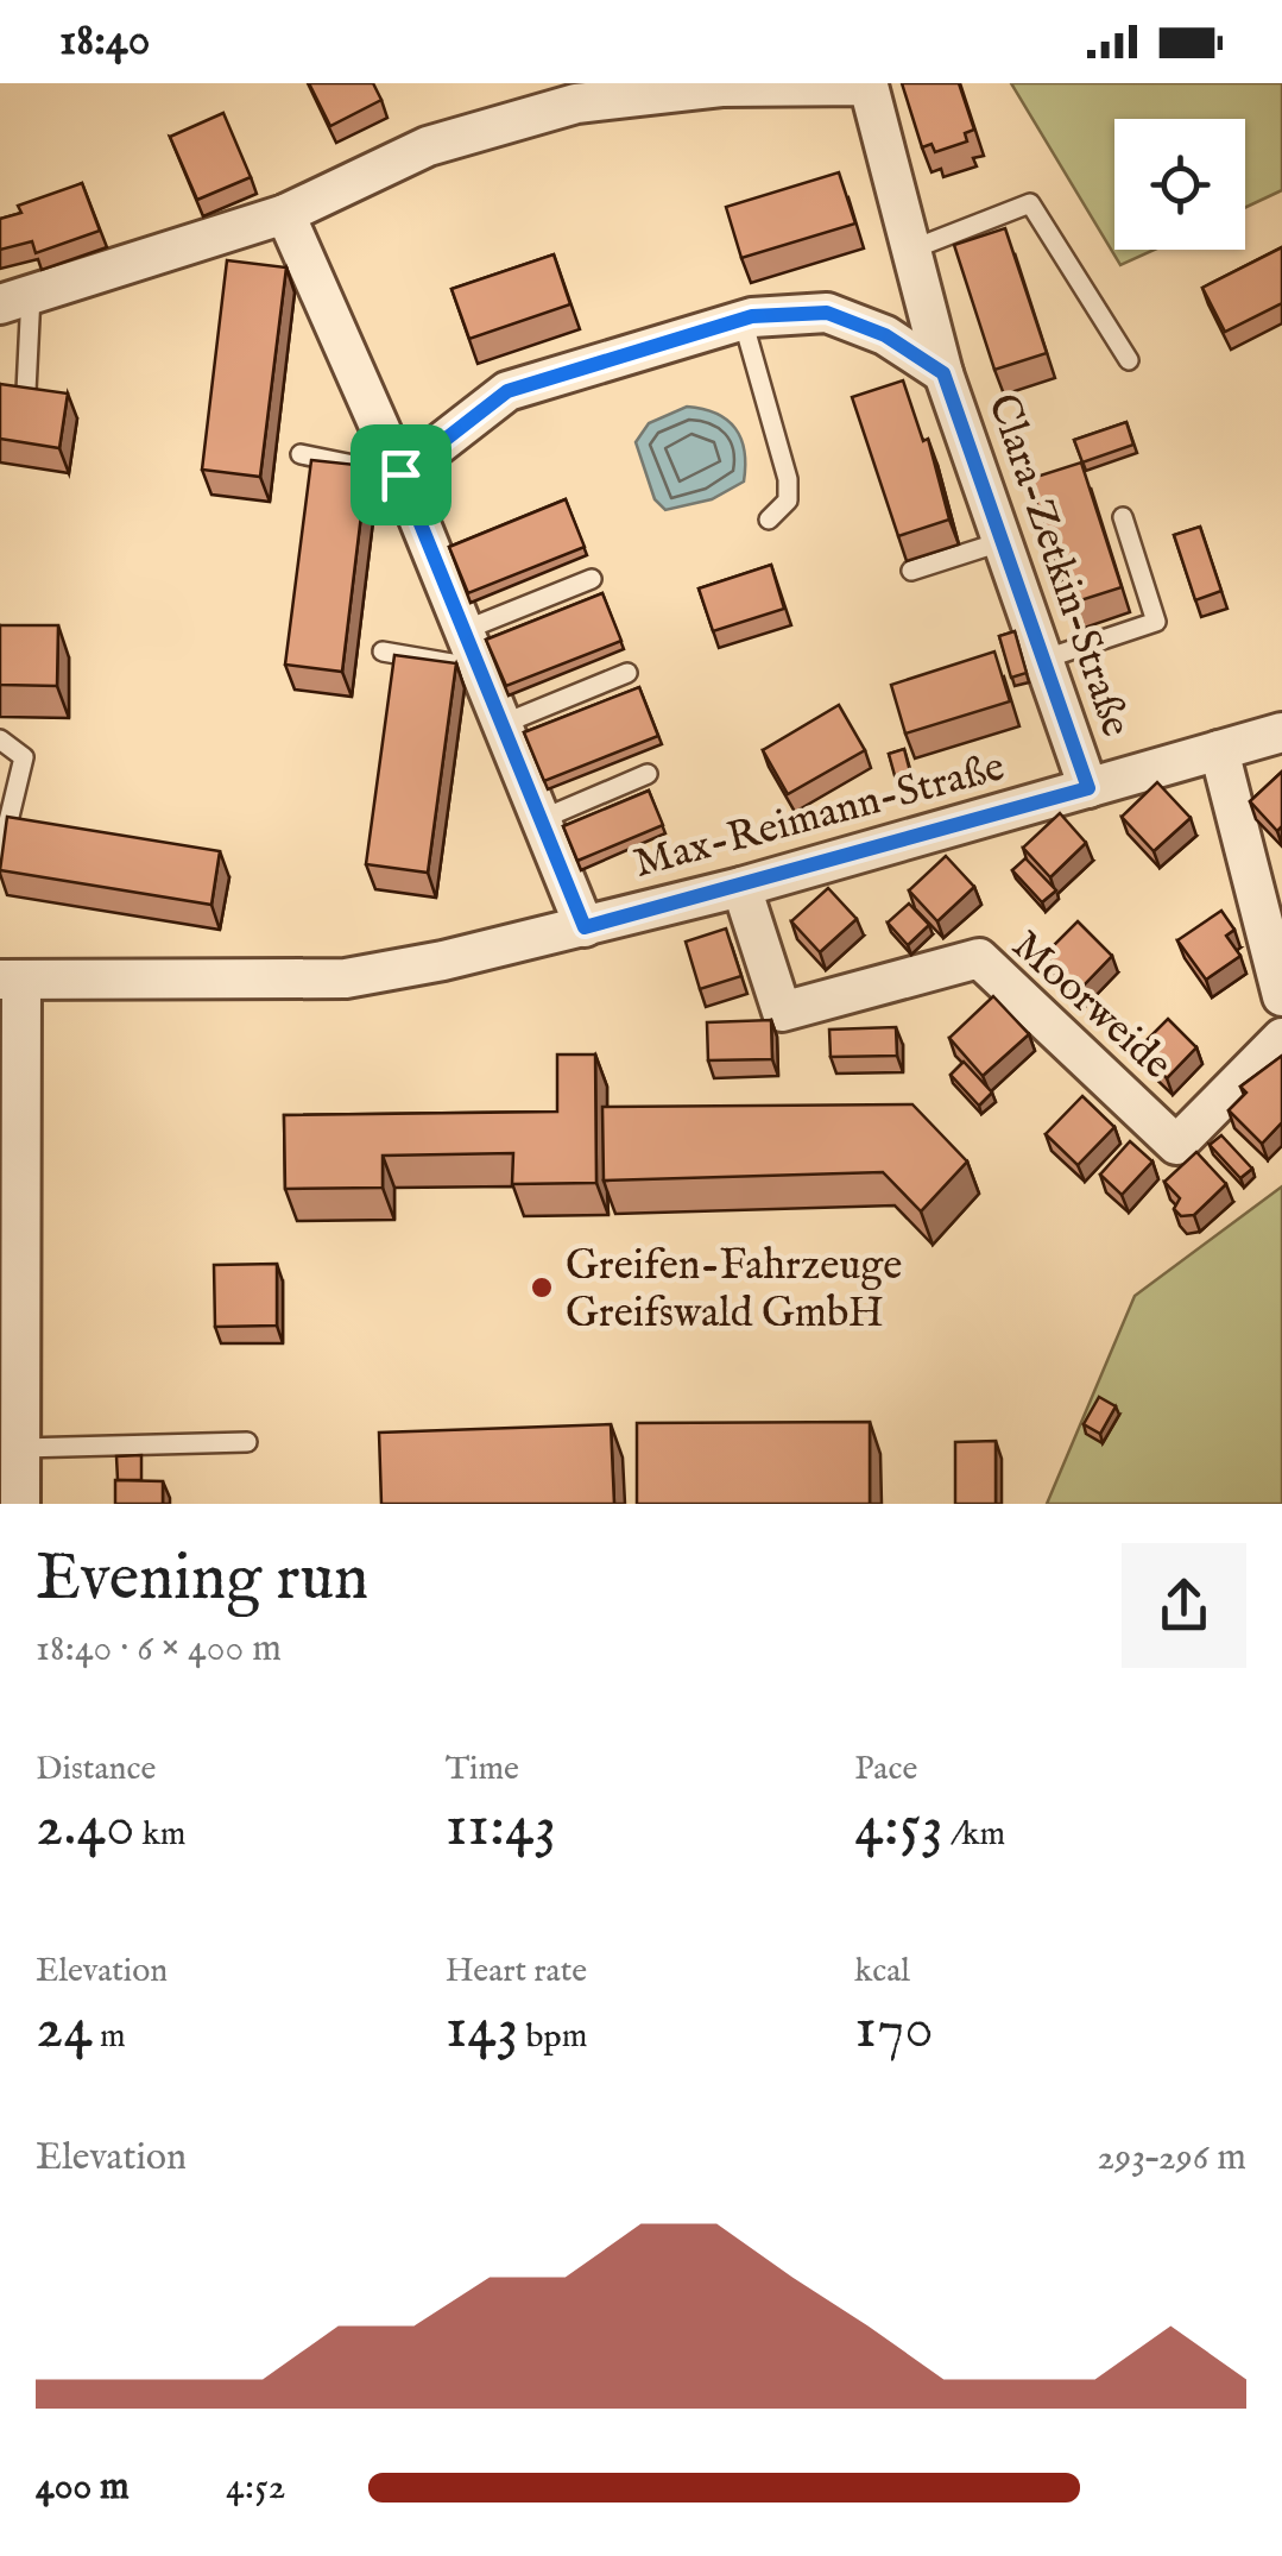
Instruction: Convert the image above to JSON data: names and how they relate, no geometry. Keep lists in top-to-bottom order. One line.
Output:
{"streets":{"street":["Clara-Zetkin-Straße","Max-Reimann-Straße","Moorweide"]},"crossings":[["Clara-Zetkin-Straße","Max-Reimann-Straße"],["Max-Reimann-Straße","Moorweide"]],"places":["Greifen-Fahrzeuge Greifswald GmbH"],"page":{"status":"18:40","heading":["Evening run","18:40 · 6 × 400 m"],"stats":[["Distance","2.40 km"],["Time","11:43"],["Pace","4:53 /km"],["Elevation","24 m"],["Heart rate","143 bpm"],["kcal","170"]],"chart":["Elevation","293–296 m"],"list":[{"name":"400 m","note":"4:52"}]}}
